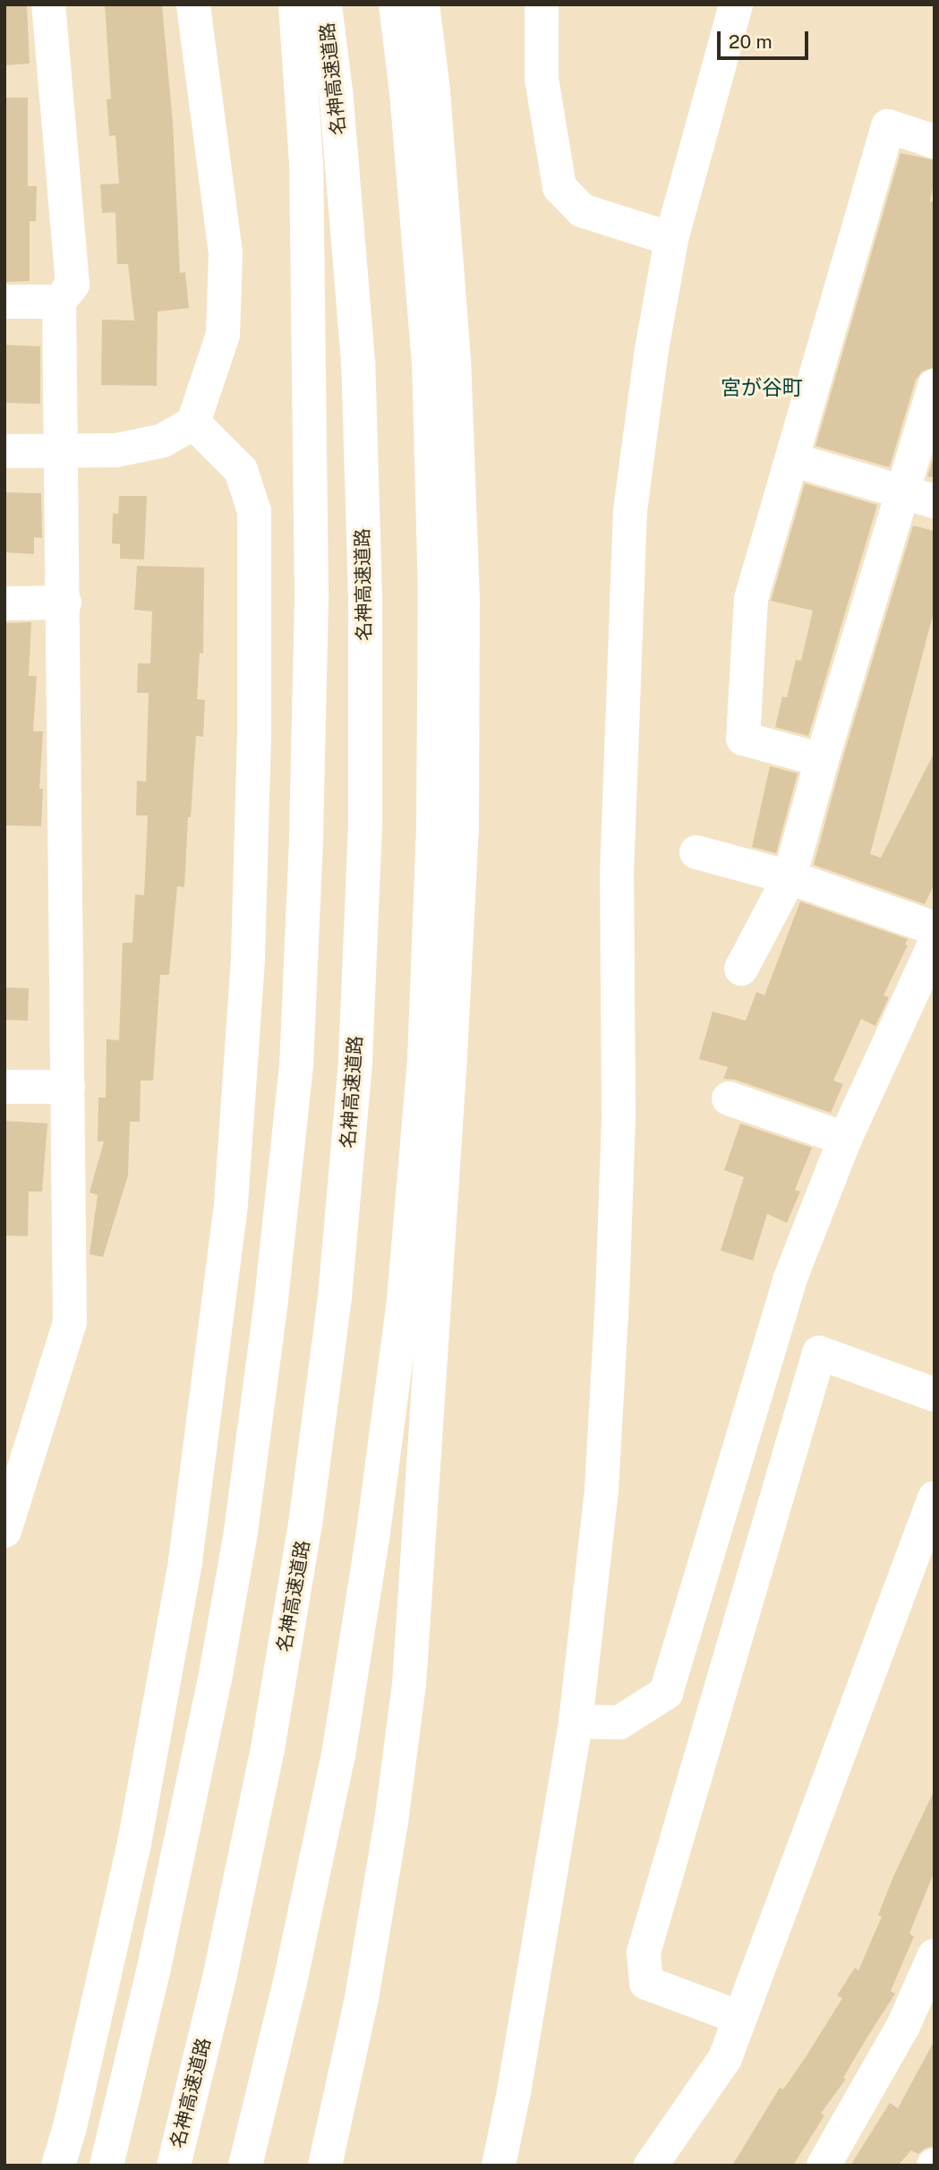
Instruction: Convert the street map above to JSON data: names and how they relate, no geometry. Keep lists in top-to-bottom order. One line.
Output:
{"streets":{"main road":["名神高速道路"]},"districts":["宮が谷町"],"scale_bar":"20 m"}
